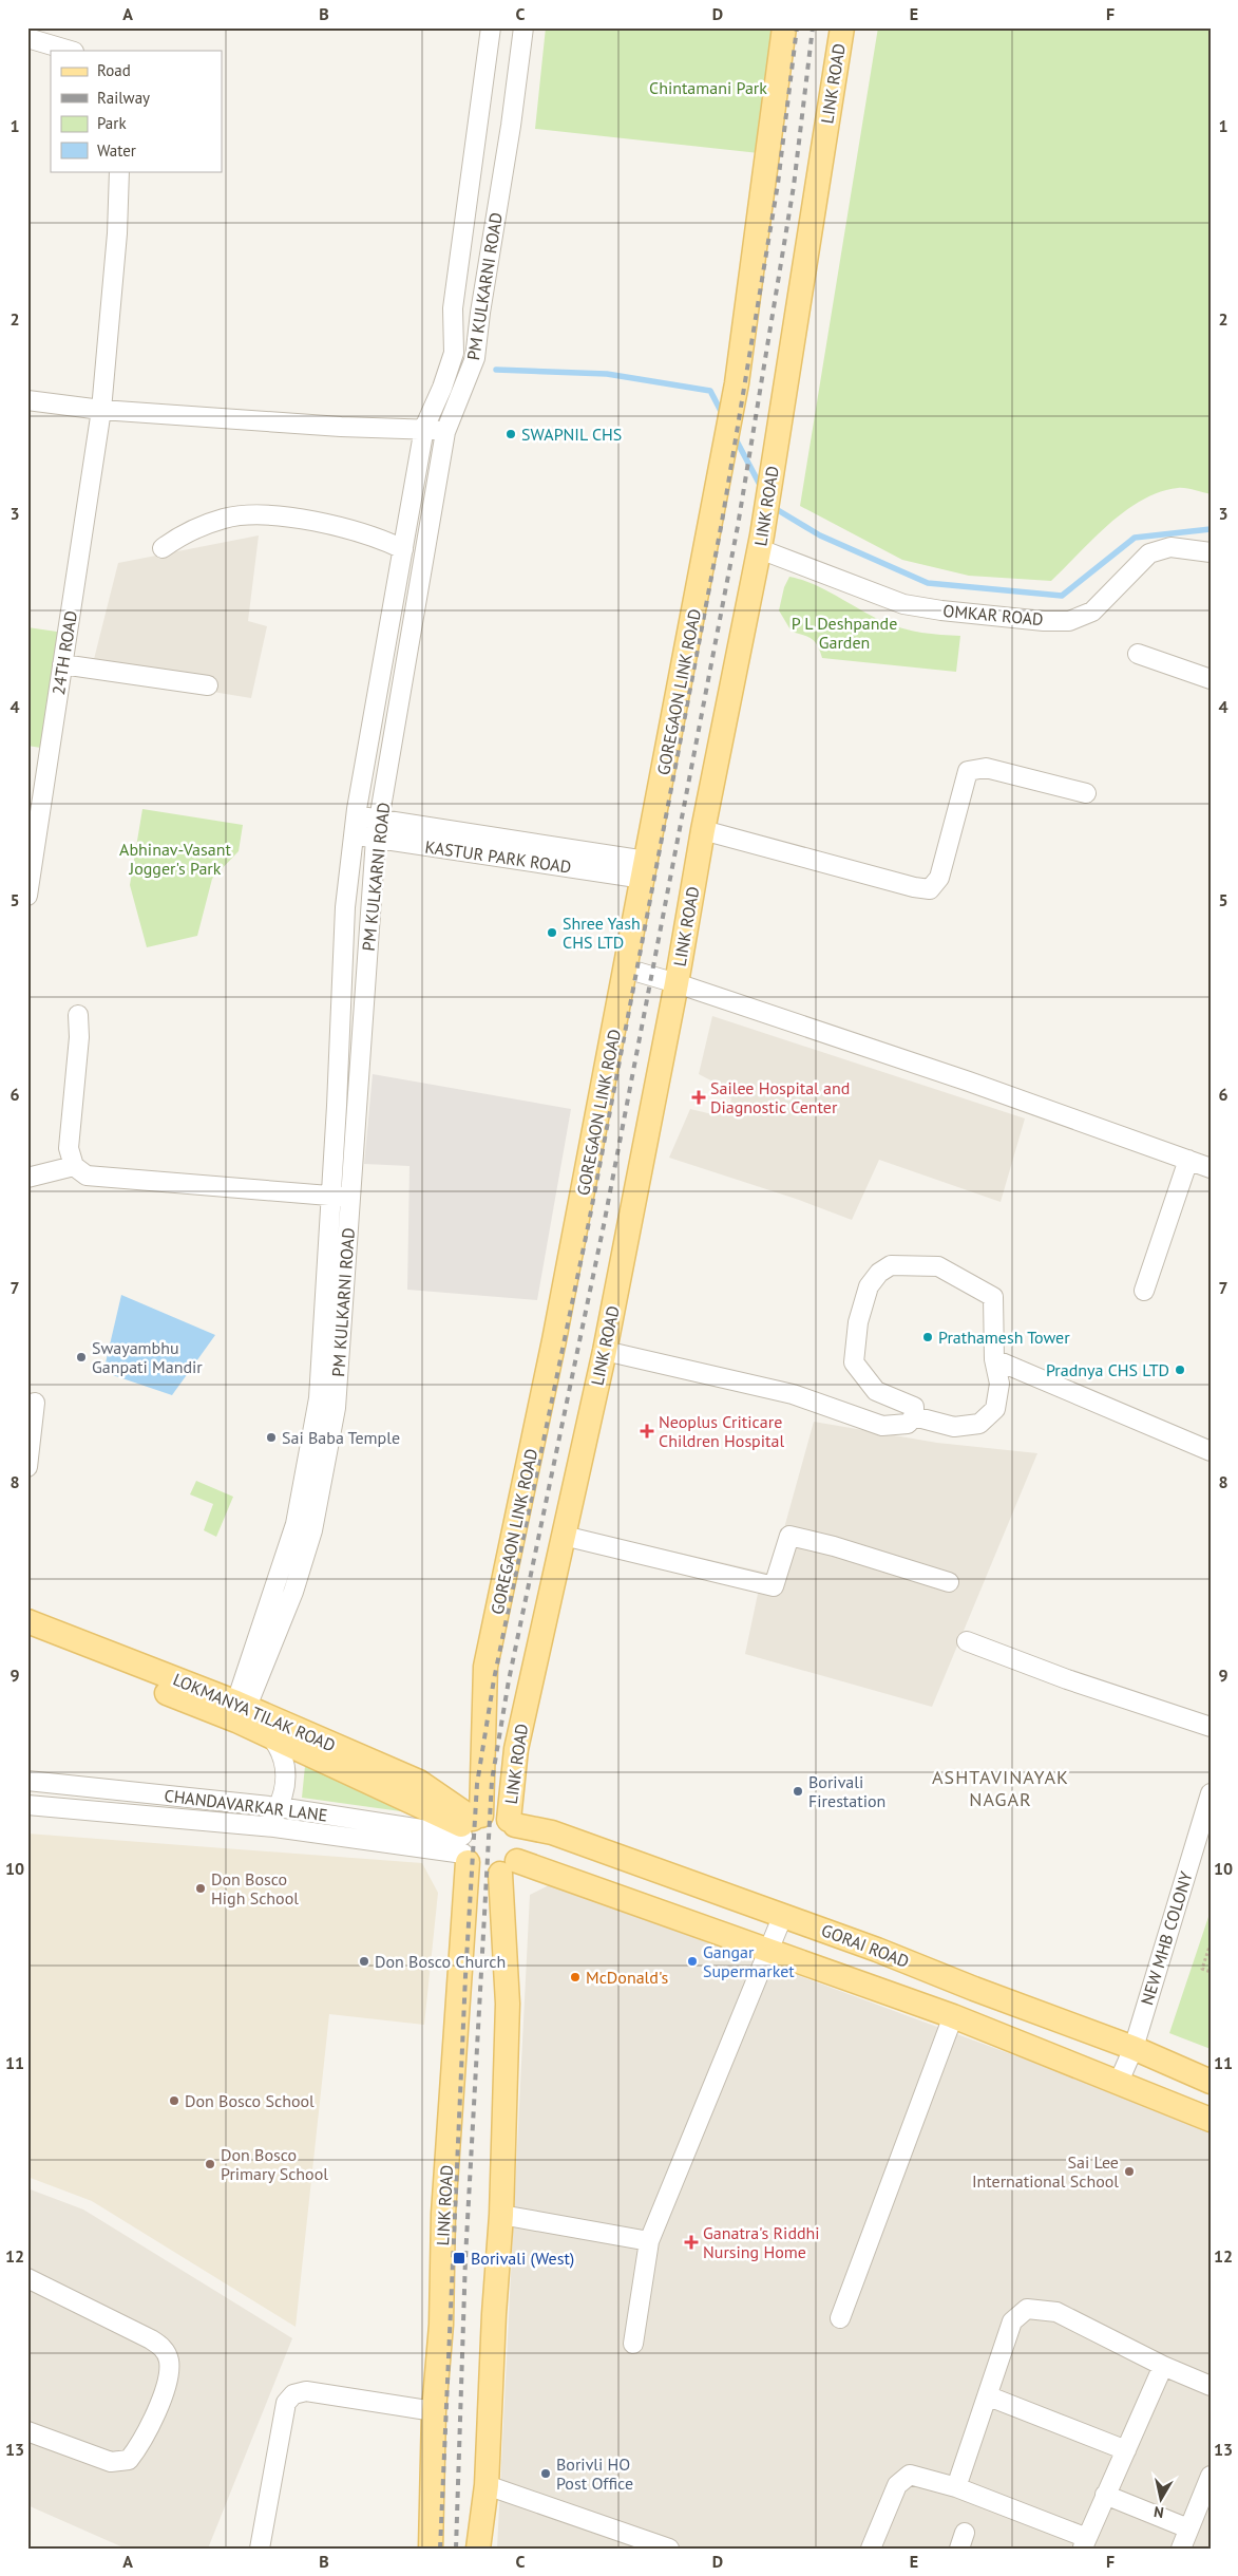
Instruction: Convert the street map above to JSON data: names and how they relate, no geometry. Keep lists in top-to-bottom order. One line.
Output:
{"streets":{"main road":["LINK ROAD","GOREGAON LINK ROAD","LOKMANYA TILAK ROAD","GORAI ROAD"],"street":["PM KULKARNI ROAD","OMKAR ROAD","24TH ROAD","KASTUR PARK ROAD","CHANDAVARKAR LANE","NEW MHB COLONY"]},"crossings":[["LINK ROAD","OMKAR ROAD"],["LINK ROAD","GOREGAON LINK ROAD"],["LINK ROAD","LOKMANYA TILAK ROAD"],["LINK ROAD","CHANDAVARKAR LANE"],["LINK ROAD","GORAI ROAD"],["PM KULKARNI ROAD","KASTUR PARK ROAD"],["PM KULKARNI ROAD","LOKMANYA TILAK ROAD"],["GOREGAON LINK ROAD","KASTUR PARK ROAD"],["GOREGAON LINK ROAD","LOKMANYA TILAK ROAD"],["GOREGAON LINK ROAD","CHANDAVARKAR LANE"],["GOREGAON LINK ROAD","GORAI ROAD"],["LOKMANYA TILAK ROAD","CHANDAVARKAR LANE"],["LOKMANYA TILAK ROAD","GORAI ROAD"],["CHANDAVARKAR LANE","GORAI ROAD"],["NEW MHB COLONY","GORAI ROAD"]],"districts":["ASHTAVINAYAK NAGAR"],"parks":["Chintamani Park","P L Deshpande Garden","Abhinav-Vasant Jogger's Park"],"places":{"other":["SWAPNIL CHS","Shree Yash CHS LTD","Prathamesh Tower","Swayambhu Ganpati Mandir","Pradnya CHS LTD","Sai Baba Temple","Borivali Firestation","Don Bosco High School","Don Bosco Church","Gangar Supermarket","McDonald's","Don Bosco School","Don Bosco Primary School","Sai Lee International School","Borivli HO Post Office"],"health":["Sailee Hospital and Diagnostic Center","Neoplus Criticare Children Hospital","Ganatra's Riddhi Nursing Home"],"transit":["Borivali (West)"]},"legend":["Road","Railway","Park","Water"],"north":"bottom","grid":{"columns":["A","B","C","D","E","F"],"rows":["1","2","3","4","5","6","7","8","9","10","11","12","13"]}}
